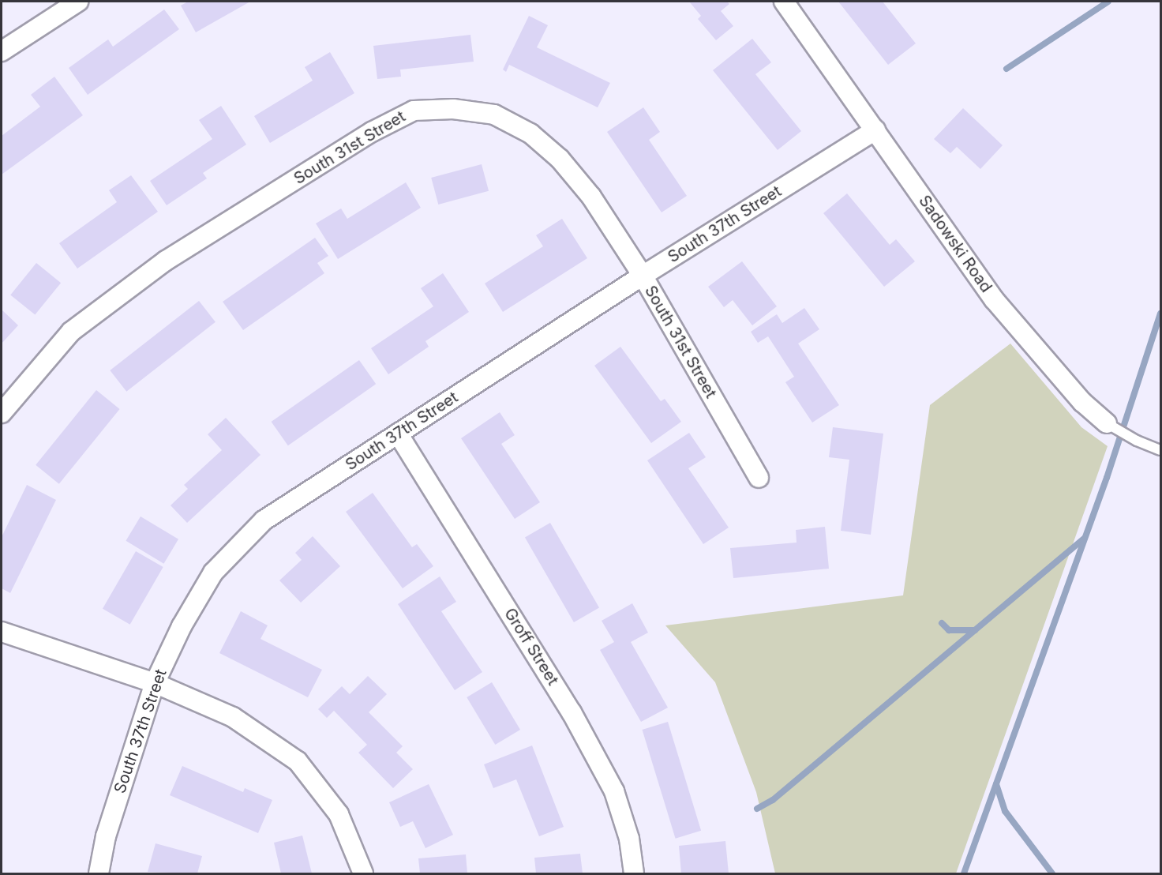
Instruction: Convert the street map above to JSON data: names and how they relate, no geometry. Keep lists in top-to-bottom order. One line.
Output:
{"streets":{"street":["South 31st Street","South 37th Street","Sadowski Road","Groff Street"]},"crossings":[["South 31st Street","South 37th Street"],["South 37th Street","Sadowski Road"],["South 37th Street","Groff Street"]]}
